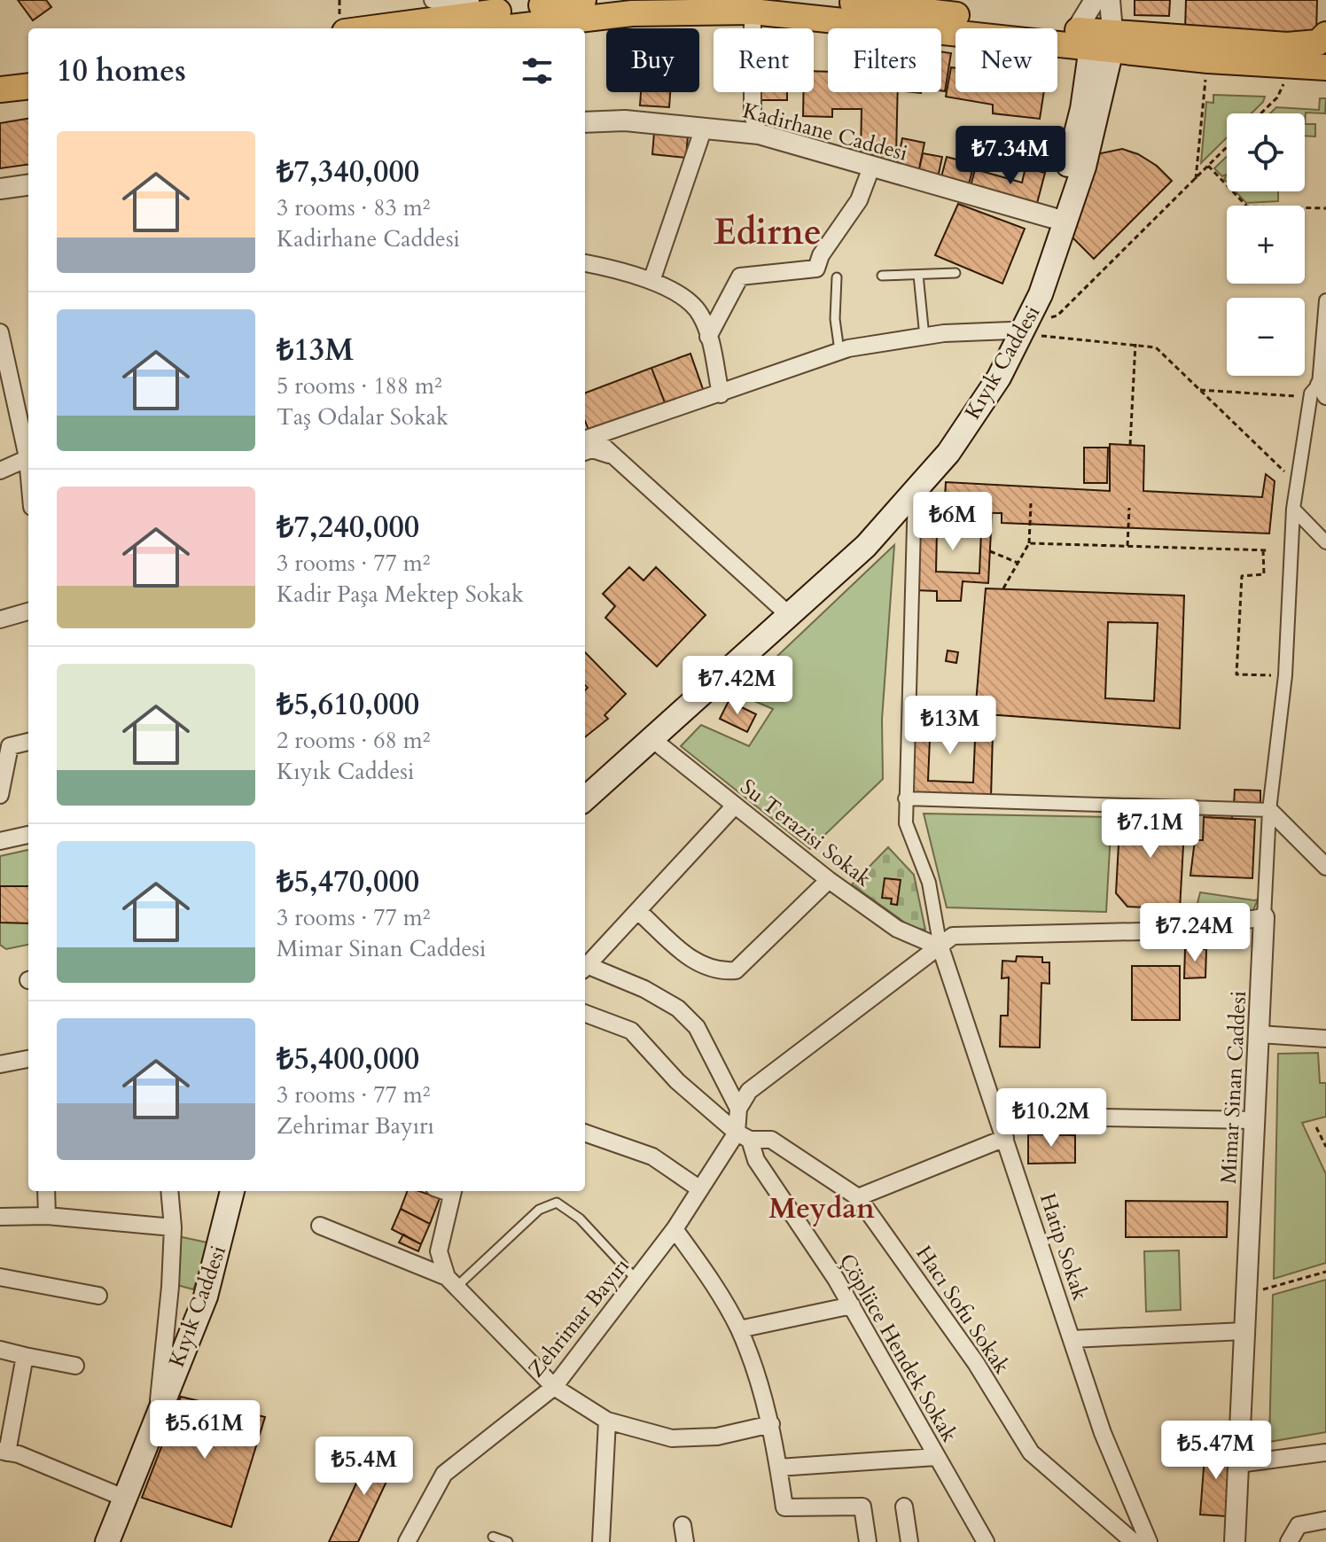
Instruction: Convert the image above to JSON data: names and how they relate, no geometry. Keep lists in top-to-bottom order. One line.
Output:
{"streets":{"main road":["Kıyık Caddesi"],"street":["Kadirhane Caddesi","Su Terazisi Sokak","Mimar Sinan Caddesi","Hatip Sokak","Hacı Sofu Sokak","Zehrimar Bayırı","Çöplüce Hendek Sokak"]},"crossings":[["Kadirhane Caddesi","Kıyık Caddesi"],["Kıyık Caddesi","Su Terazisi Sokak"],["Kıyık Caddesi","Hatip Sokak"],["Su Terazisi Sokak","Hatip Sokak"],["Hacı Sofu Sokak","Zehrimar Bayırı"],["Hacı Sofu Sokak","Çöplüce Hendek Sokak"],["Zehrimar Bayırı","Çöplüce Hendek Sokak"]],"districts":["Edirne","Meydan"],"page":{"chip":["Buy","Rent","Filters","New"],"heading":"10 homes","map_buttons":["+","−"],"list":[{"name":"₺7,340,000","note":"3 rooms · 83 m² · Kadirhane Caddesi"},{"name":"₺13M","note":"5 rooms · 188 m² · Taş Odalar Sokak"},{"name":"₺7,240,000","note":"3 rooms · 77 m² · Kadir Paşa Mektep Sokak"},{"name":"₺5,610,000","note":"2 rooms · 68 m² · Kıyık Caddesi"},{"name":"₺5,470,000","note":"3 rooms · 77 m² · Mimar Sinan Caddesi"},{"name":"₺5,400,000","note":"3 rooms · 77 m² · Zehrimar Bayırı"}],"price":["₺7.34M","₺6M","₺7.42M","₺13M","₺7.1M","₺7.24M","₺10.2M","₺5.61M","₺5.47M","₺5.4M"]}}
